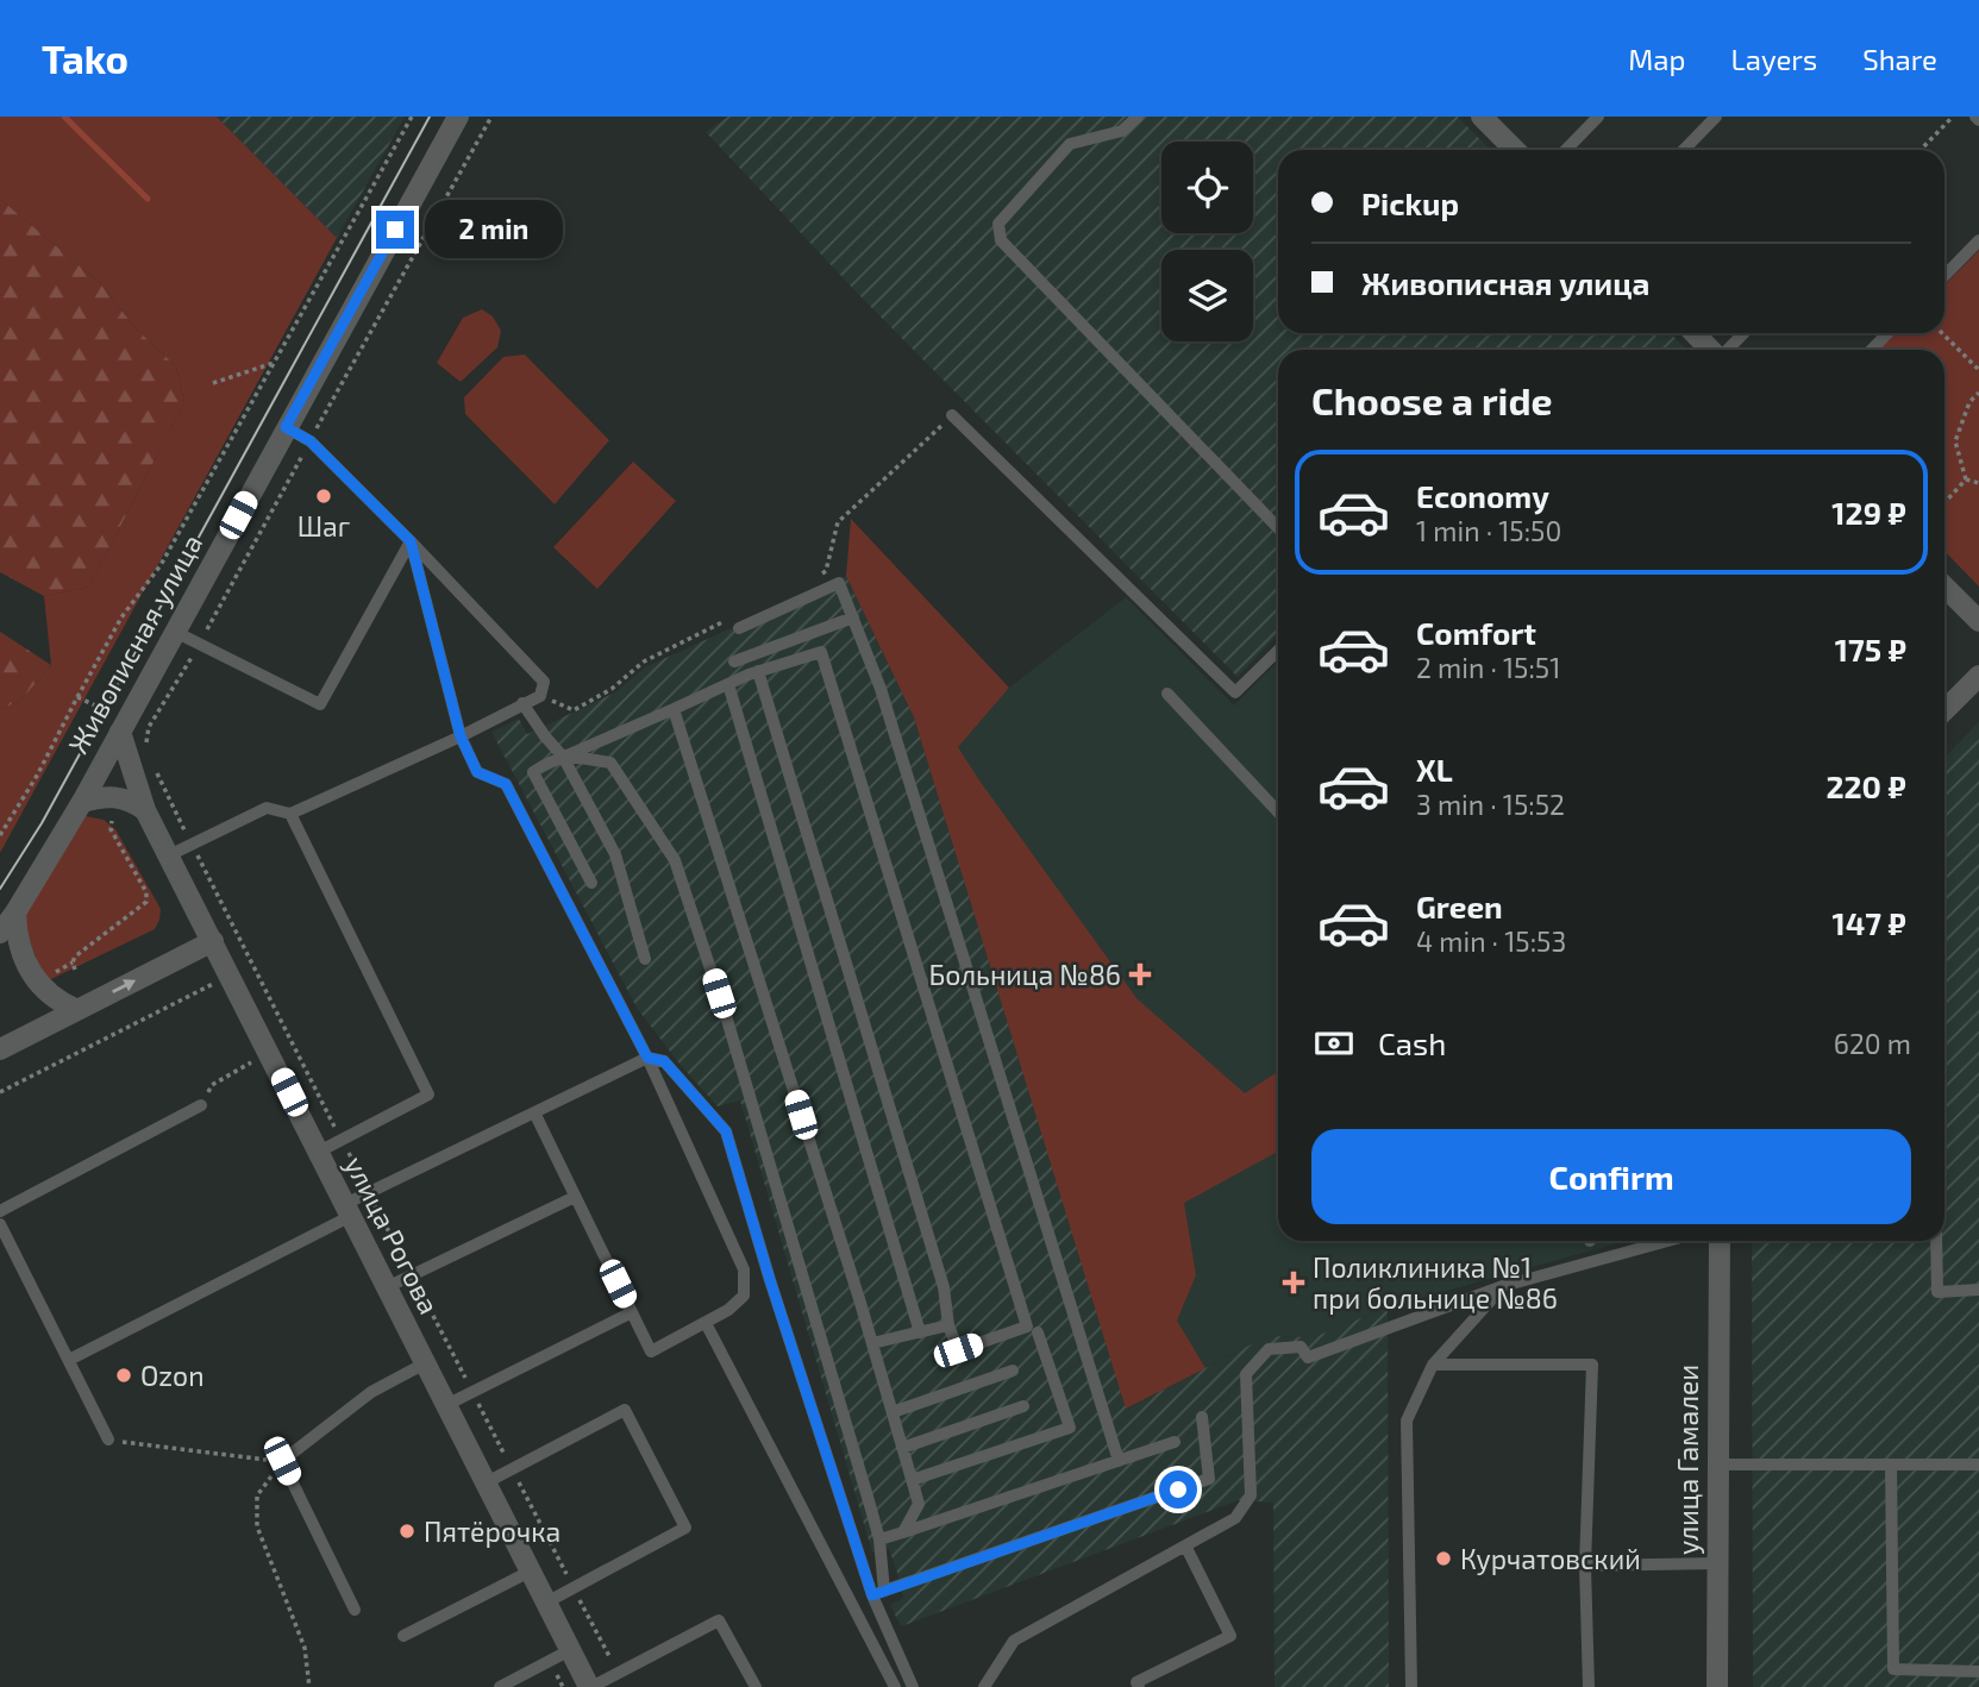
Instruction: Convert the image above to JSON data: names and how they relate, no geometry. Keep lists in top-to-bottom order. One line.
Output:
{"streets":{"street":["Живописная улица","улица Рогова","улица Гамалеи"]},"crossings":[["Живописная улица","улица Рогова"]],"places":{"other":["Шаг","Ozon","Пятёрочка","Курчатовский"],"health":["Больница №86","Поликлиника №1 при больнице №86"]},"page":{"header":"Tako","nav":["Map","Layers","Share"],"banner":["Pickup","Живописная улица"],"bubble":"2 min","heading":"Choose a ride","list":[{"name":"Economy","note":"1 min · 15:50","value":"129 ₽"},{"name":"Comfort","note":"2 min · 15:51","value":"175 ₽"},{"name":"XL","note":"3 min · 15:52","value":"220 ₽"},{"name":"Green","note":"4 min · 15:53","value":"147 ₽"}],"pay":["Cash","620 m"],"buttons":"Confirm"}}
